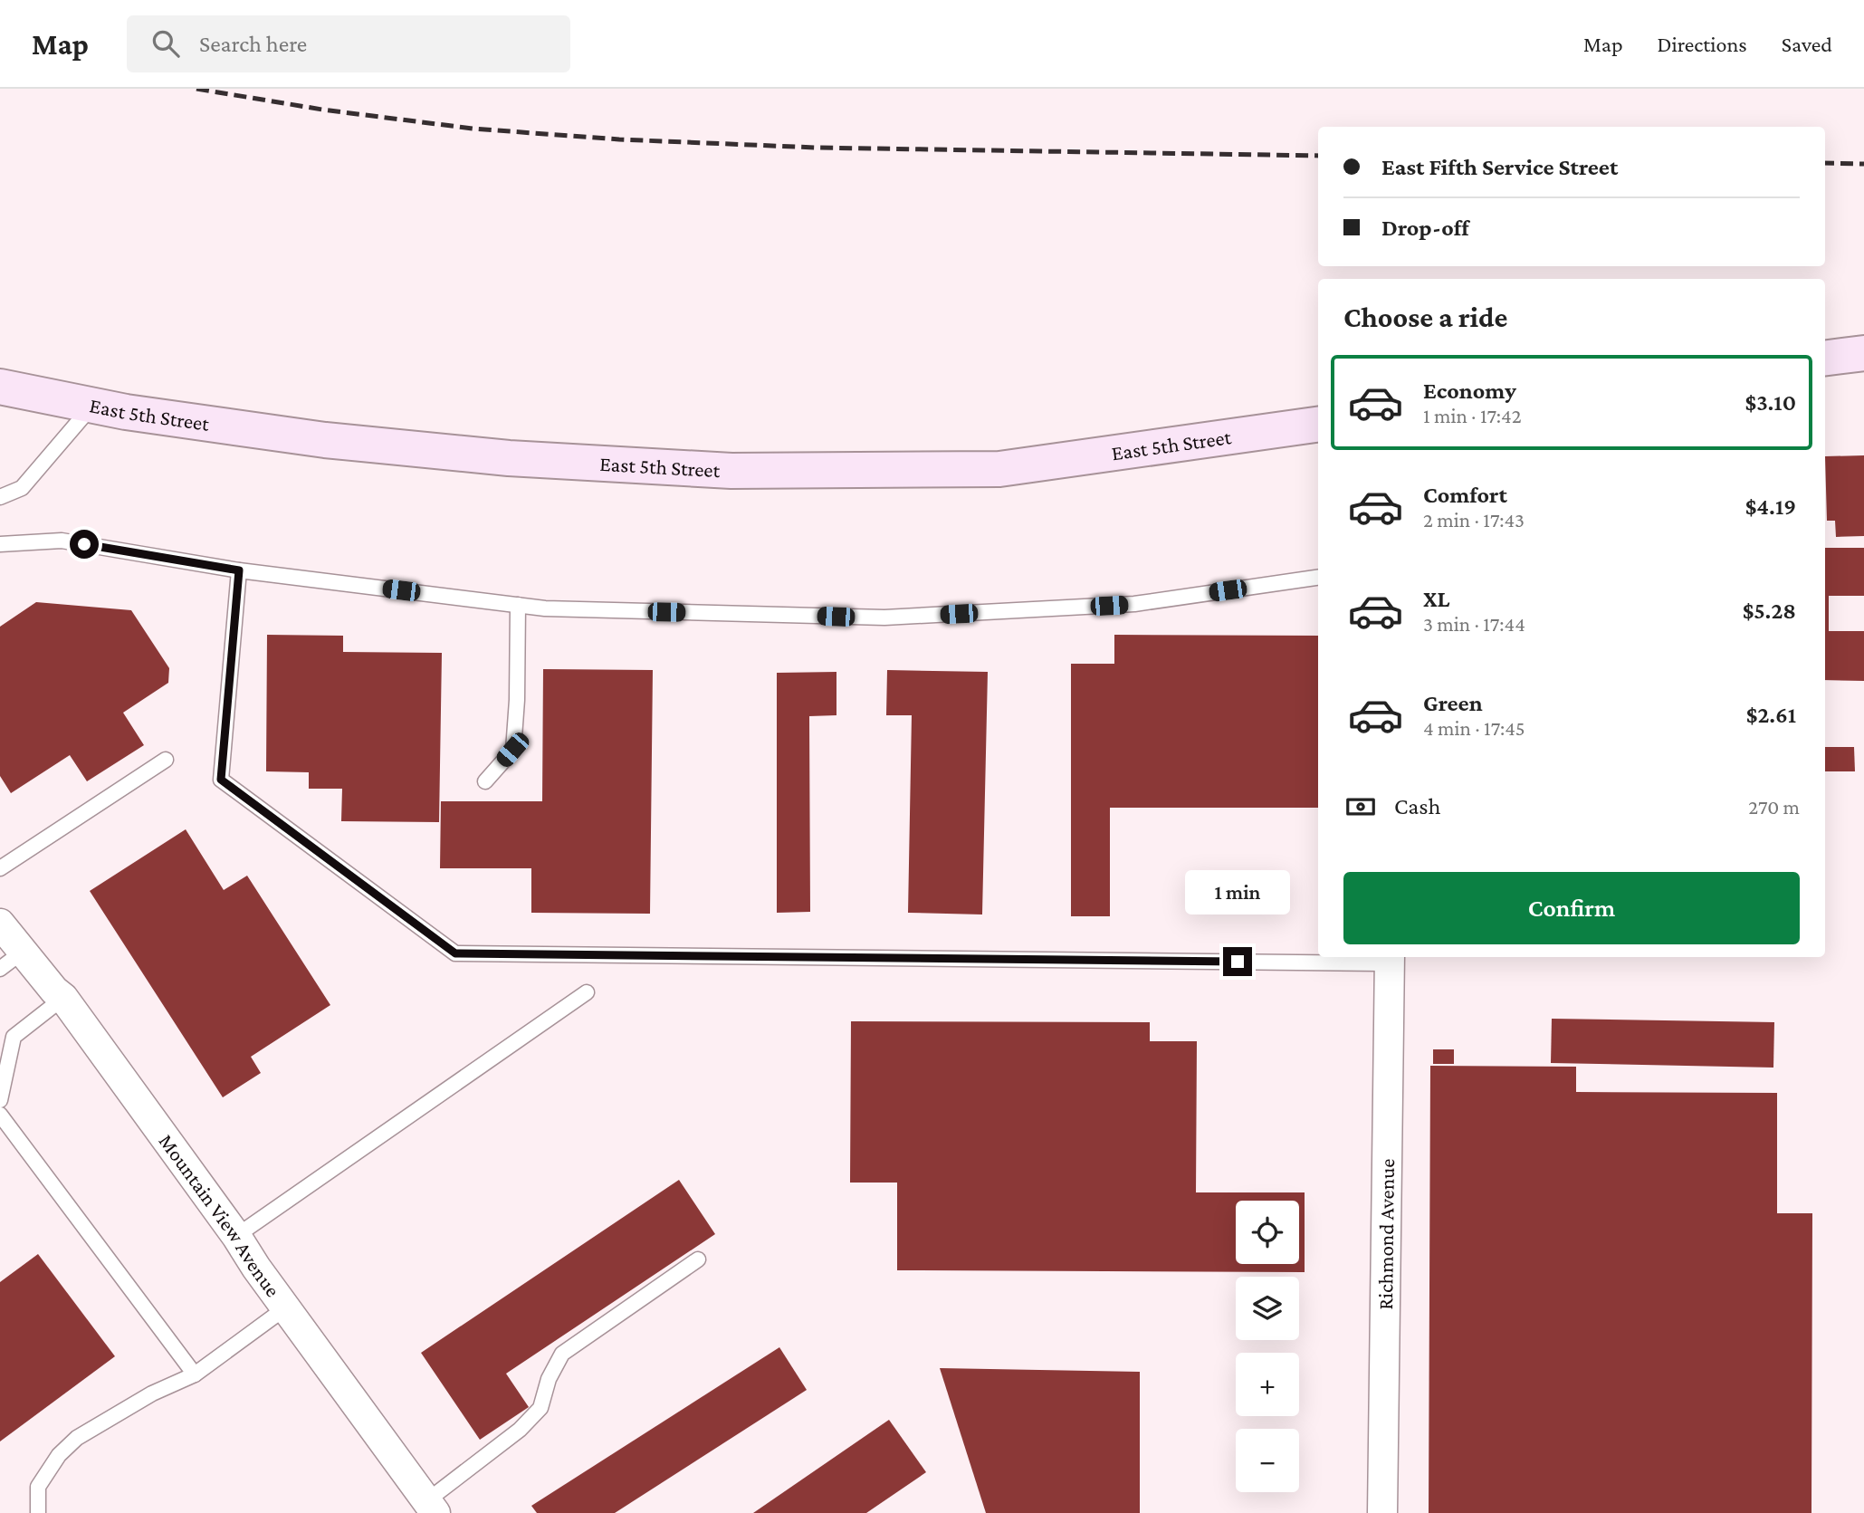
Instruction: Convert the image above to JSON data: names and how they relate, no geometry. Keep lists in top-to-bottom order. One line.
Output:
{"streets":{"main road":["East 5th Street"],"street":["Mountain View Avenue","Richmond Avenue"]},"page":{"header":"Map","search":"Search here","nav":["Map","Directions","Saved"],"banner":["East Fifth Service Street","Drop-off"],"heading":"Choose a ride","list":[{"name":"Economy","note":"1 min · 17:42","value":"$3.10"},{"name":"Comfort","note":"2 min · 17:43","value":"$4.19"},{"name":"XL","note":"3 min · 17:44","value":"$5.28"},{"name":"Green","note":"4 min · 17:45","value":"$2.61"}],"pay":["Cash","270 m"],"buttons":"Confirm","bubble":"1 min","map_buttons":["+","−"]}}
